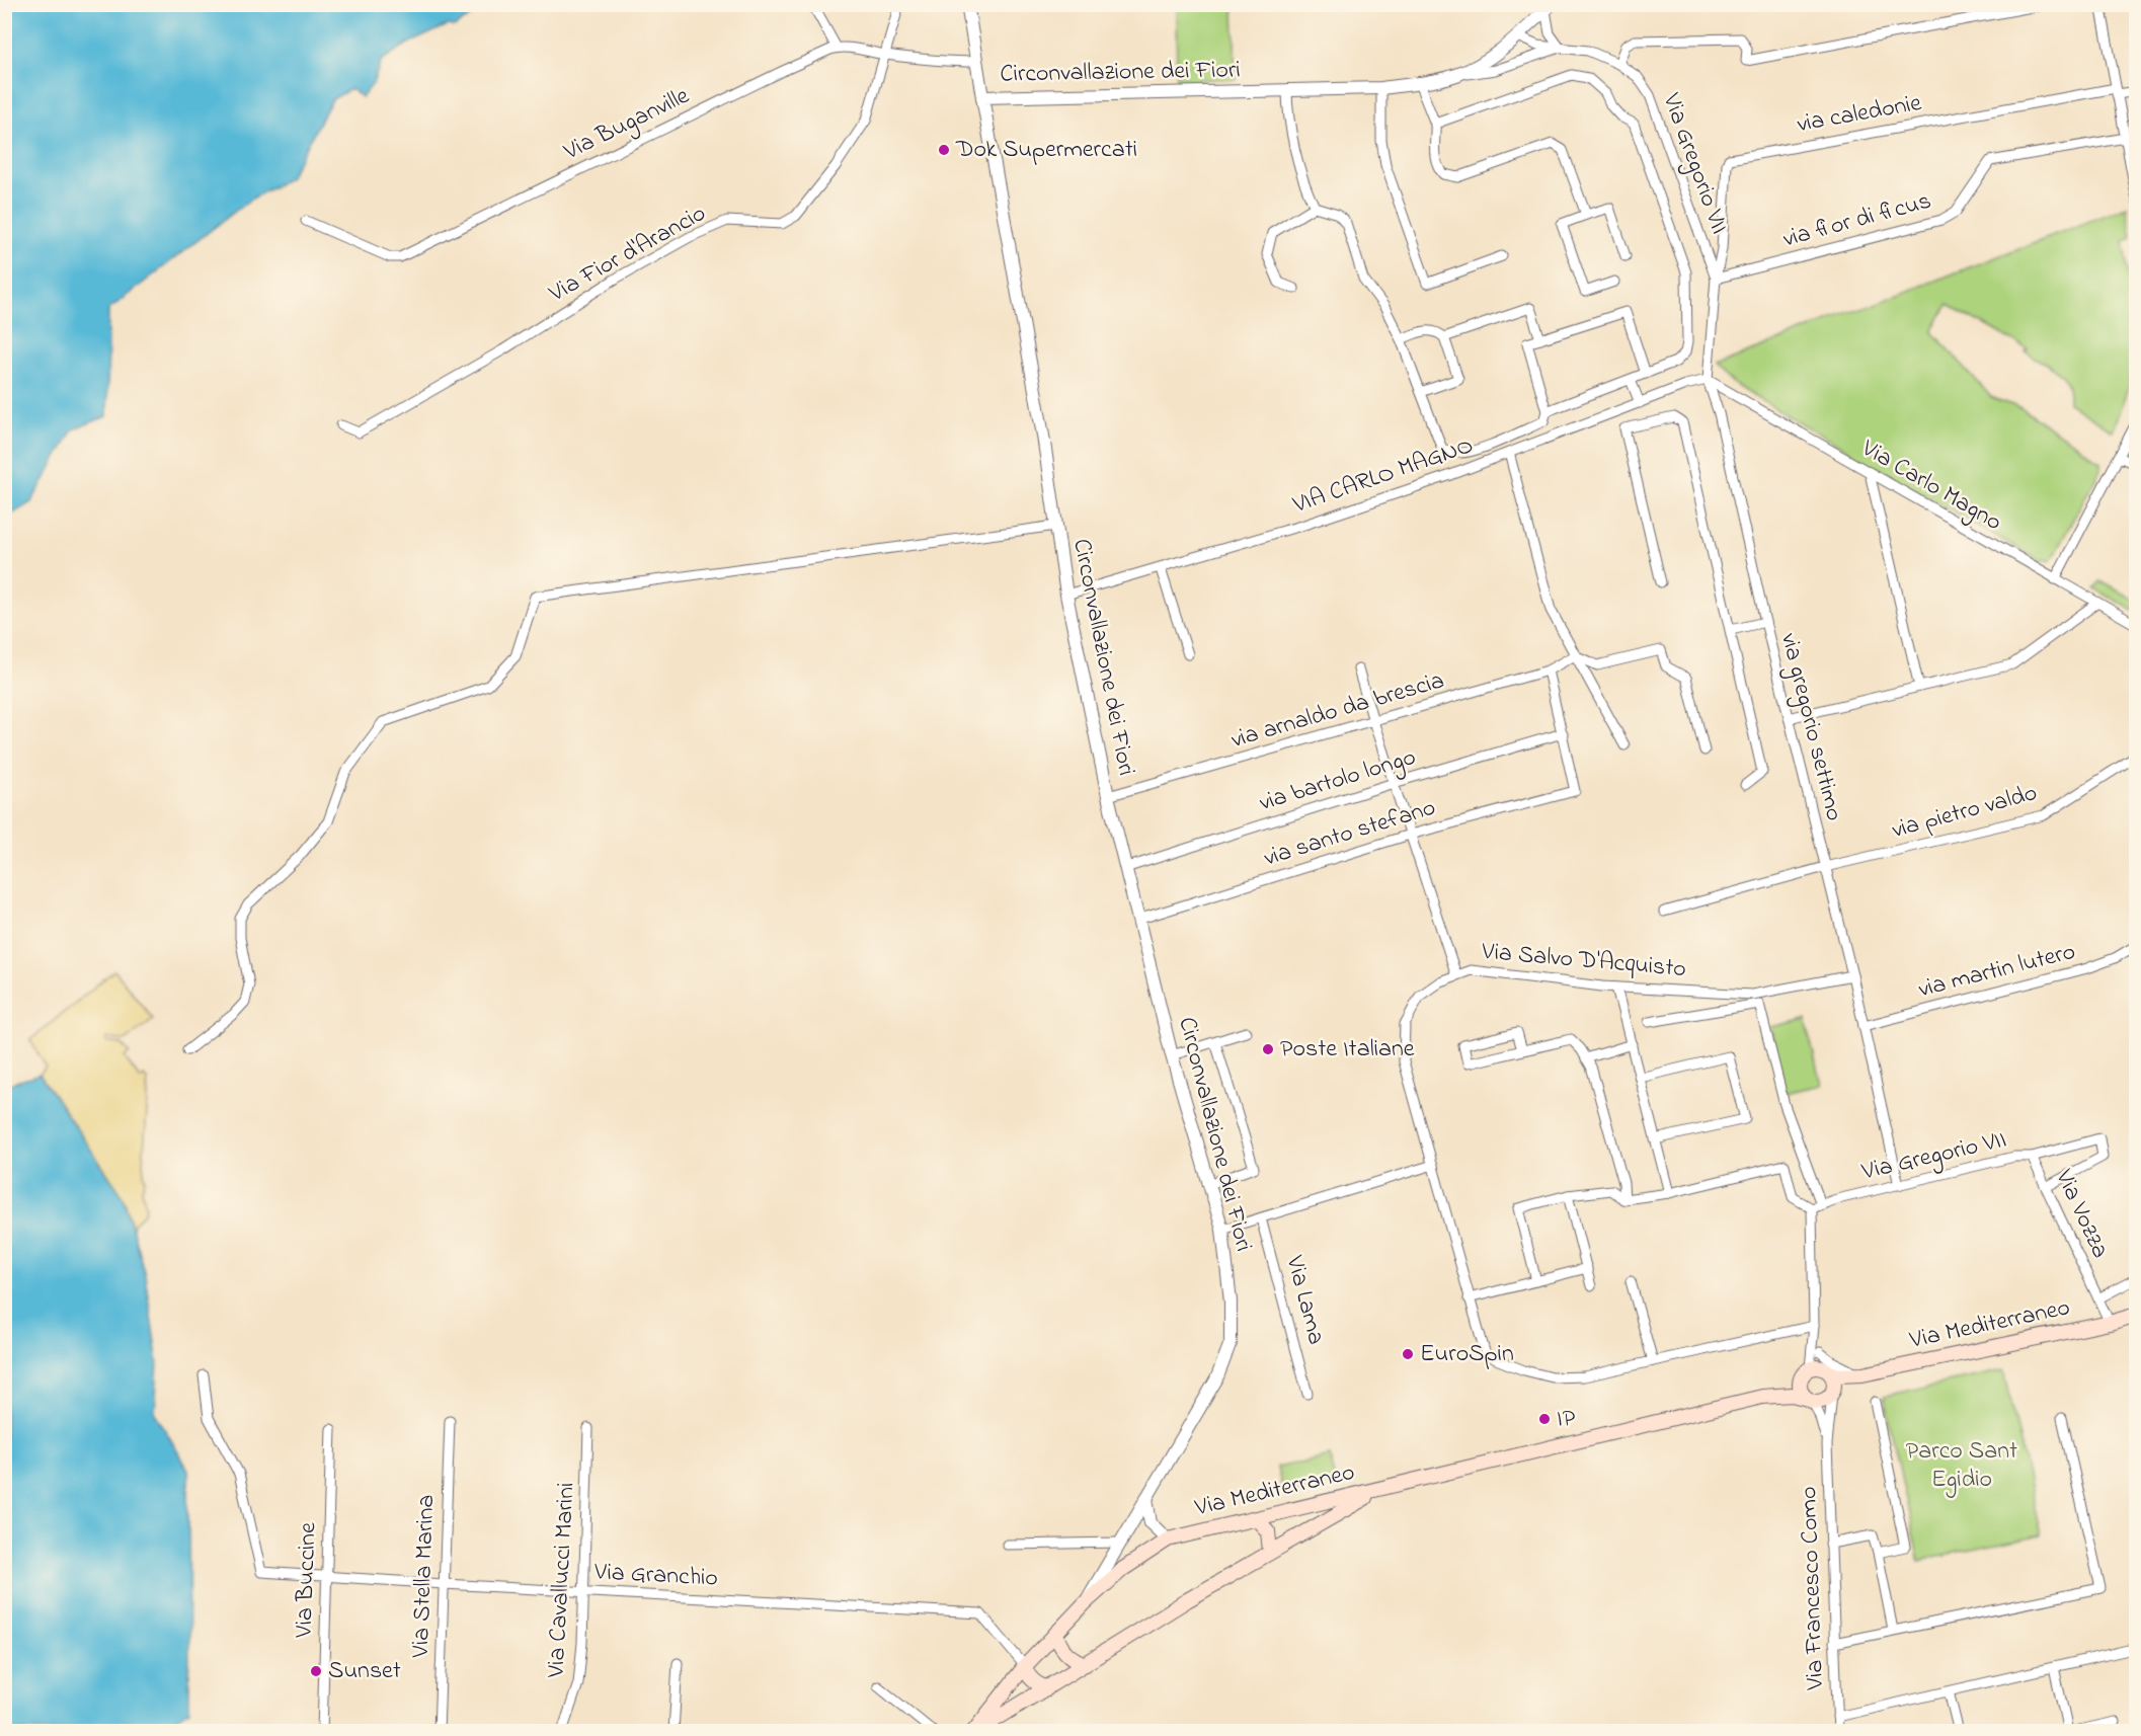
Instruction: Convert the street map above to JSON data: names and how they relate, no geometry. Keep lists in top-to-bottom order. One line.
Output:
{"streets":{"main road":["Via Mediterraneo"],"street":["Circonvallazione dei Fiori","via caledonie","Via Buganville","Via Gregorio VII","via fior di ficus","Via Fior d'Arancio","VIA CARLO MAGNO","Via Carlo Magno","via arnaldo da brescia","via gregorio settimo","via bartolo longo","via pietro valdo","via santo stefano","Via Salvo D'Acquisto","via martin lutero","Via Vozza","Via Lama","Via Stella Marina","Via Granchio","Via Buccine","Via Cavallucci Marini","Via Francesco Como"]},"crossings":[["Circonvallazione dei Fiori","Via Gregorio VII"],["Circonvallazione dei Fiori","VIA CARLO MAGNO"],["Circonvallazione dei Fiori","via arnaldo da brescia"],["Circonvallazione dei Fiori","via bartolo longo"],["Circonvallazione dei Fiori","via santo stefano"],["Circonvallazione dei Fiori","Via Mediterraneo"],["via caledonie","Via Gregorio VII"],["via caledonie","via fior di ficus"],["via caledonie","via gregorio settimo"],["Via Buganville","Via Fior d'Arancio"],["Via Gregorio VII","via fior di ficus"],["Via Gregorio VII","via gregorio settimo"],["Via Gregorio VII","Via Vozza"],["via fior di ficus","via gregorio settimo"],["VIA CARLO MAGNO","Via Carlo Magno"],["VIA CARLO MAGNO","via gregorio settimo"],["Via Carlo Magno","via gregorio settimo"],["via gregorio settimo","via pietro valdo"],["via gregorio settimo","Via Salvo D'Acquisto"],["via gregorio settimo","via martin lutero"],["via bartolo longo","via santo stefano"],["Via Vozza","Via Mediterraneo"],["Via Mediterraneo","Via Granchio"],["Via Mediterraneo","Via Francesco Como"],["Via Stella Marina","Via Granchio"],["Via Granchio","Via Buccine"],["Via Granchio","Via Cavallucci Marini"]],"parks":["Parco Sant Egidio"],"places":["Dok Supermercati","Poste Italiane","EuroSpin","IP","Sunset"]}
